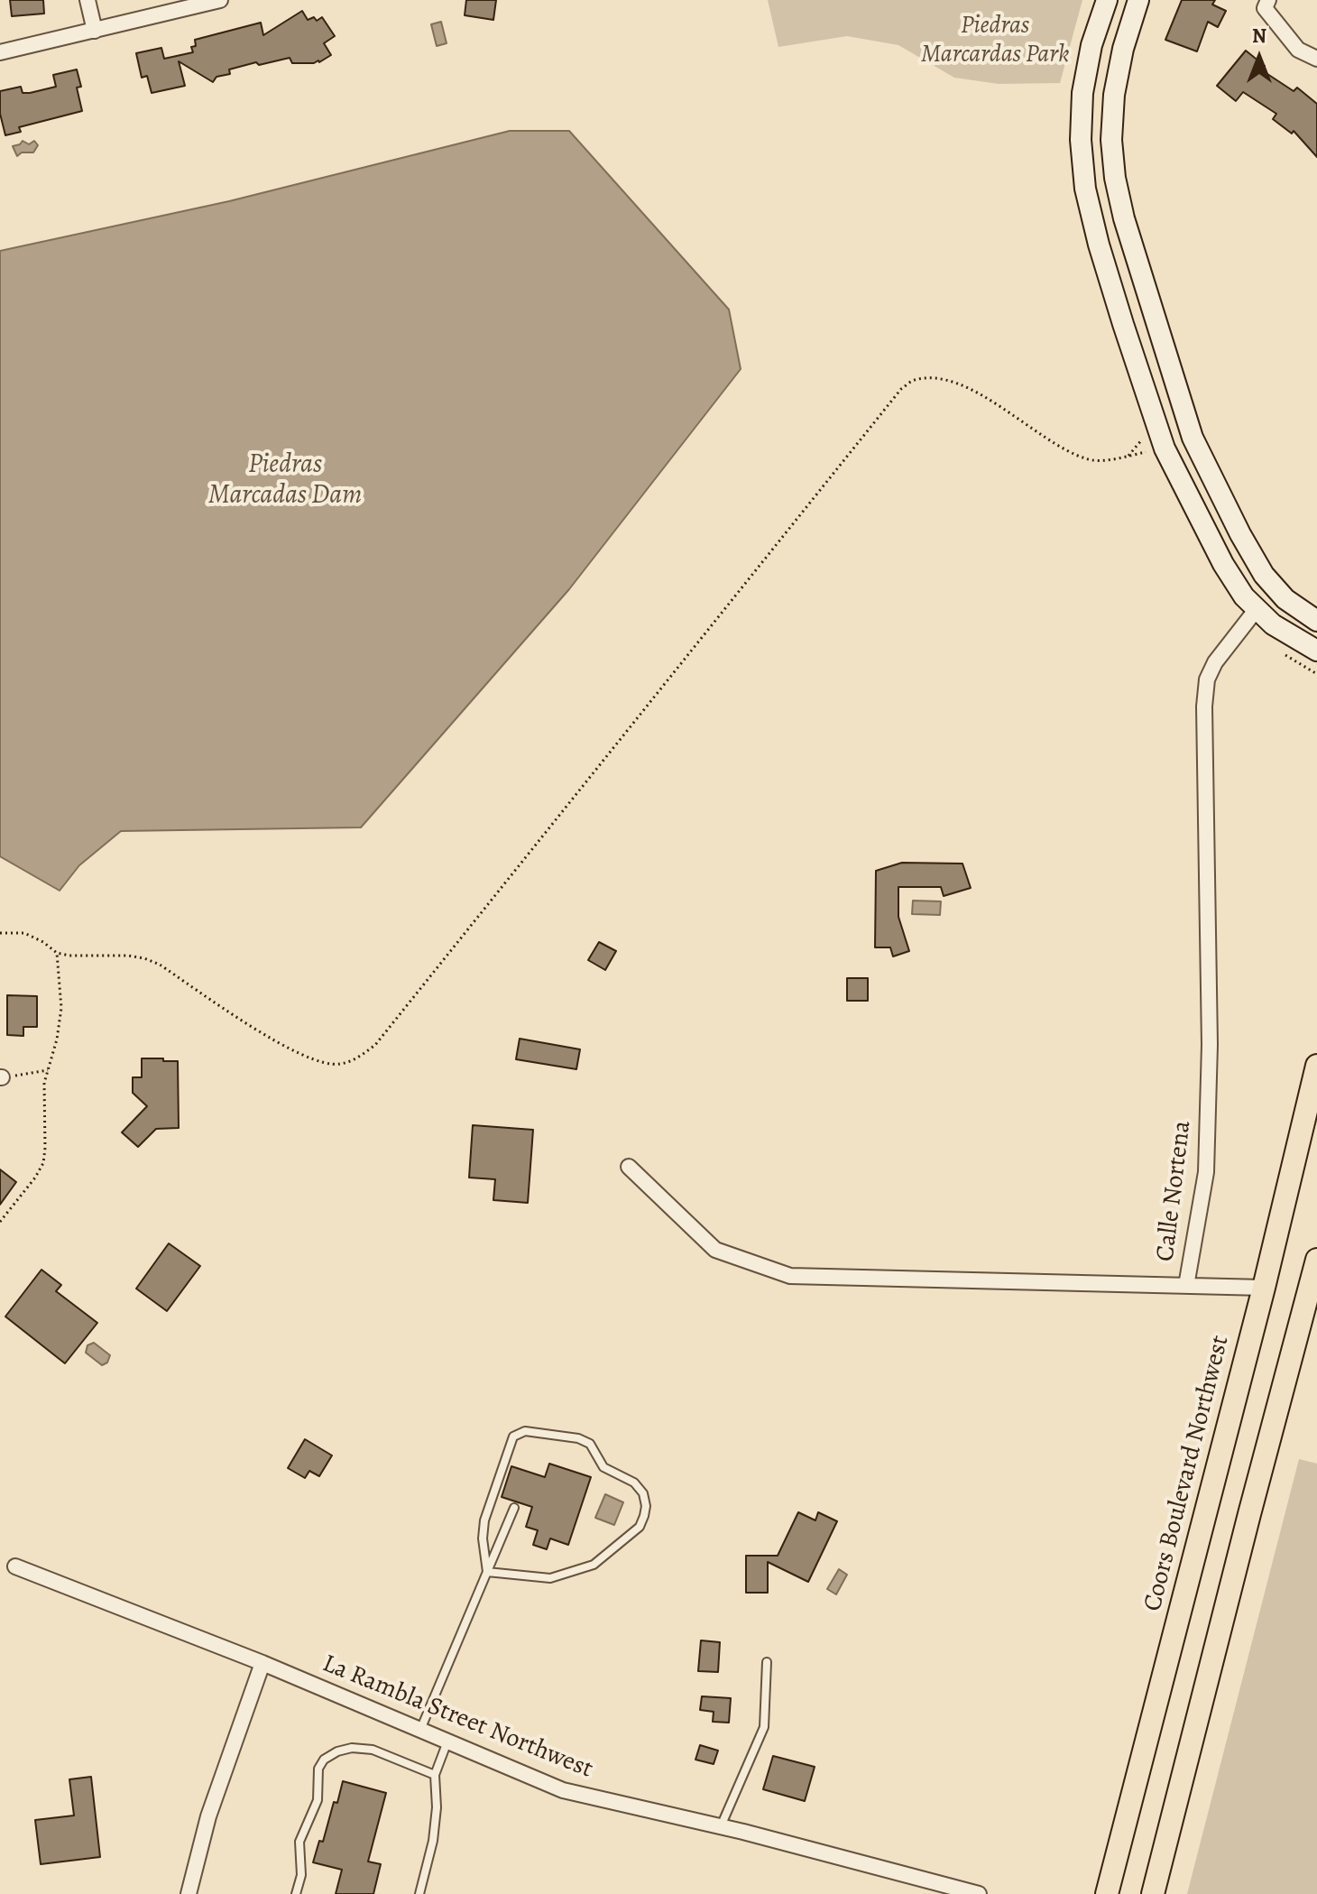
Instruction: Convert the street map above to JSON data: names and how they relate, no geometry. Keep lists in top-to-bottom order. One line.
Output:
{"streets":{"main road":["Coors Boulevard Northwest"],"street":["Calle Nortena","La Rambla Street Northwest"]},"water":["Piedras Marcadas Dam"],"parks":["Piedras Marcardas Park"],"north":"top"}
